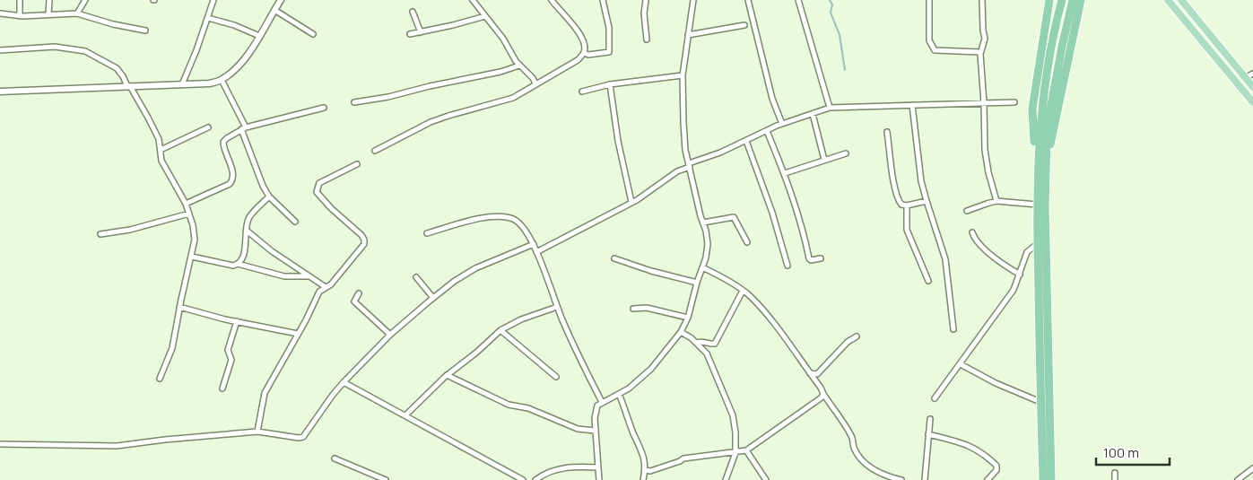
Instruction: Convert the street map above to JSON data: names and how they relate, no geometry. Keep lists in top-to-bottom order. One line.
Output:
{"scale_bar":"100 m"}
